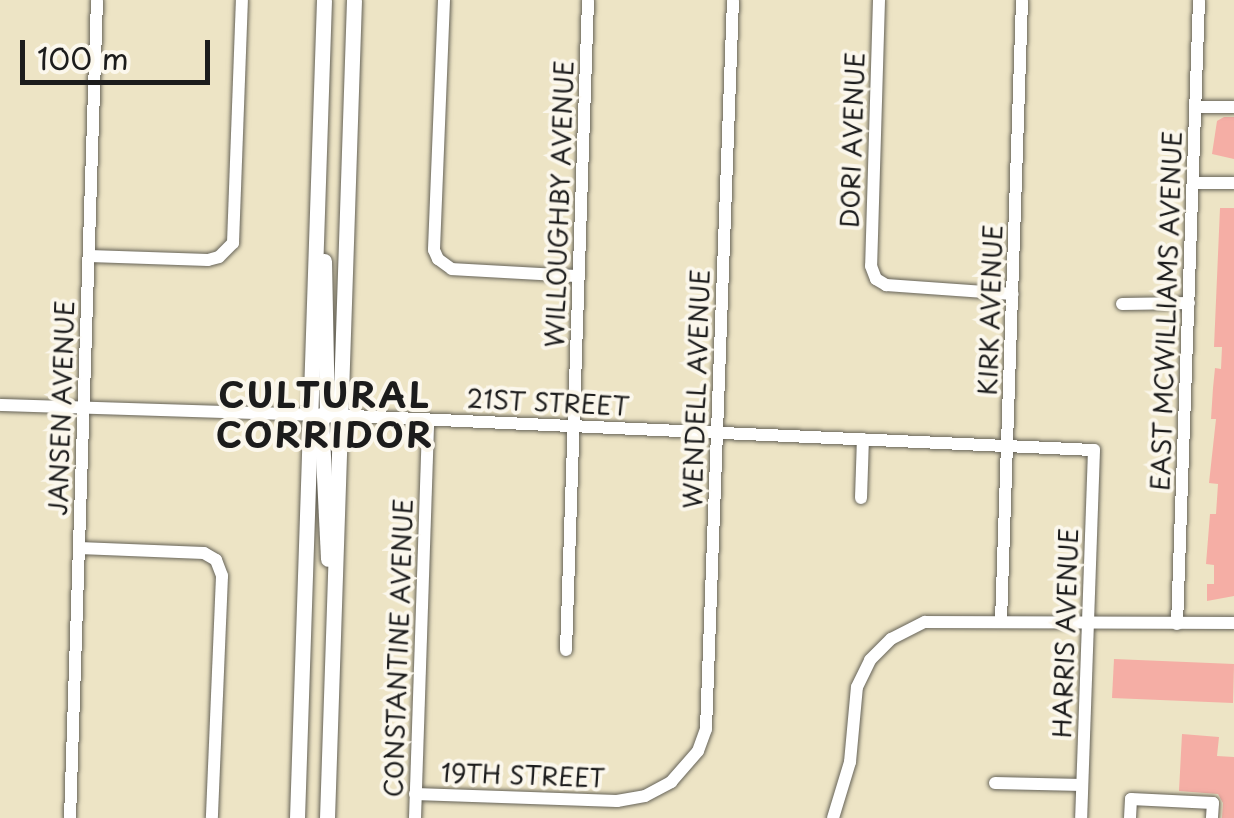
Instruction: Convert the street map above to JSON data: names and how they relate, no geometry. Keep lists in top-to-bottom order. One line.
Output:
{"streets":{"street":["DORI AVENUE","WILLOUGHBY AVENUE","KIRK AVENUE","EAST MCWILLIAMS AVENUE","WENDELL AVENUE","21ST STREET","JANSEN AVENUE","HARRIS AVENUE","CONSTANTINE AVENUE","19TH STREET"]},"crossings":[["DORI AVENUE","KIRK AVENUE"],["WILLOUGHBY AVENUE","21ST STREET"],["KIRK AVENUE","21ST STREET"],["WENDELL AVENUE","21ST STREET"],["WENDELL AVENUE","19TH STREET"],["21ST STREET","JANSEN AVENUE"],["21ST STREET","HARRIS AVENUE"],["21ST STREET","CONSTANTINE AVENUE"],["CONSTANTINE AVENUE","19TH STREET"]],"districts":["CULTURAL CORRIDOR"],"scale_bar":"100 m"}
